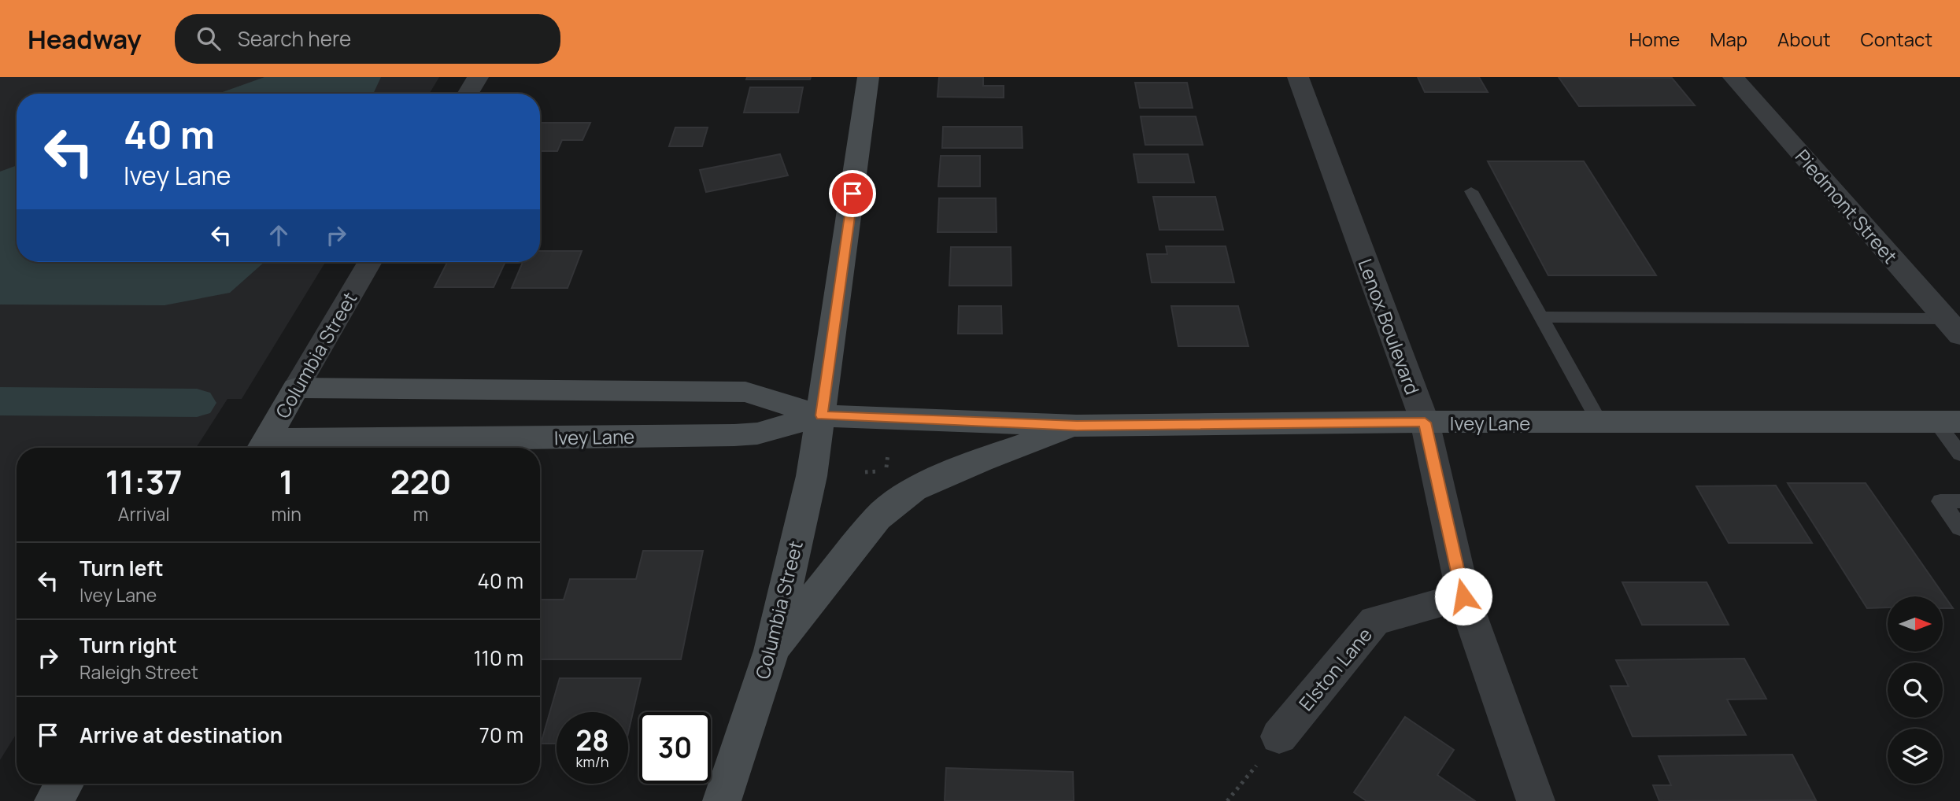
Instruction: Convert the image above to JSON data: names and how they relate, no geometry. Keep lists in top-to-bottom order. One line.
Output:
{"streets":{"street":["Piedmont Street","Lenox Boulevard","Columbia Street","Ivey Lane","Elston Lane"]},"crossings":[["Lenox Boulevard","Ivey Lane"],["Lenox Boulevard","Elston Lane"],["Columbia Street","Ivey Lane"]],"north":"right","page":{"header":"Headway","search":"Search here","nav":["Home","Map","About","Contact"],"turn":["40 m","Ivey Lane"],"eta":["11:37","Arrival","1","min","220","m"],"list":[{"name":"Turn left","note":"Ivey Lane","value":"40 m"},{"name":"Turn right","note":"Raleigh Street","value":"110 m"},{"name":"Arrive at destination","value":"70 m"}],"speed":"28 km/h","limit":"30"}}
